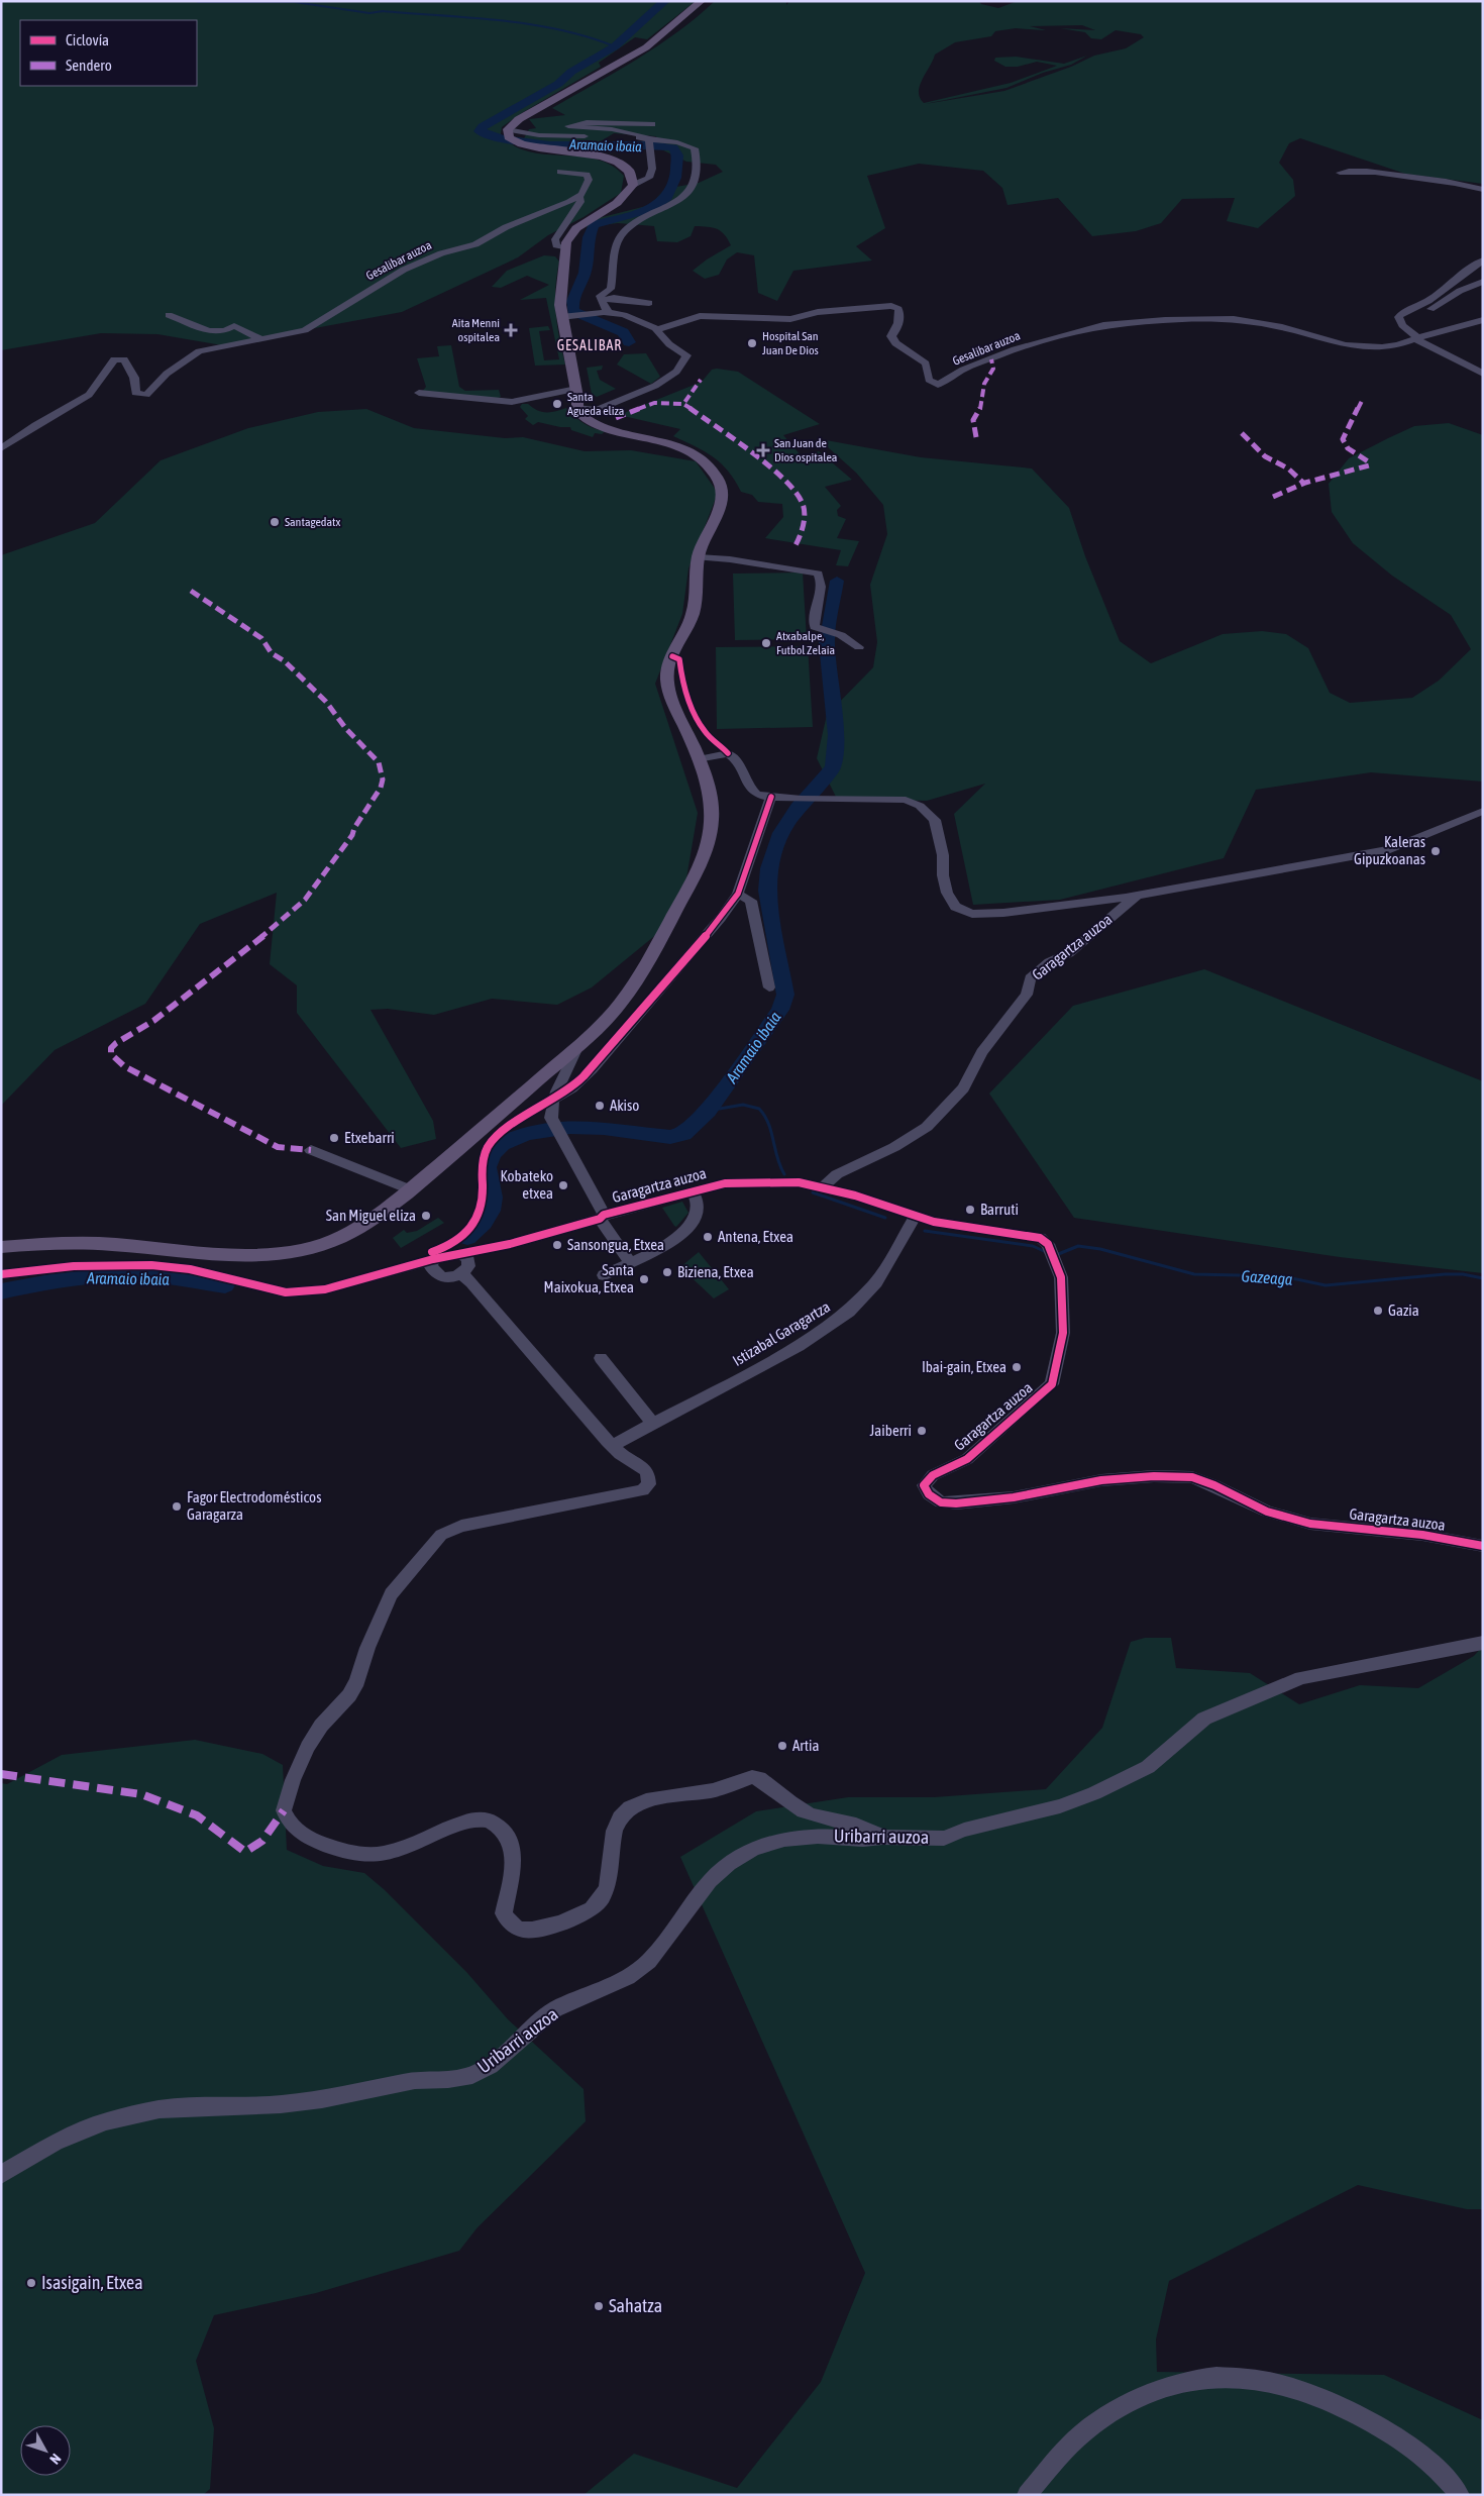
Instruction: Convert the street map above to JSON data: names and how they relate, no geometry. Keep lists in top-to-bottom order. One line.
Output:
{"streets":{"street":["Gesalibar auzoa","Garagartza auzoa","Istizabal Garagartza","Uribarri auzoa"]},"crossings":[["Garagartza auzoa","Istizabal Garagartza"]],"districts":["GESALIBAR"],"water":["Aramaio ibaia","Gazeaga"],"places":{"health":["Aita Menni ospitalea","San Juan de Dios ospitalea"],"other":["Hospital San Juan De Dios","Santa Agueda eliza","Santagedatx","Atxabalpe, Futbol Zelaia","Kaleras Gipuzkoanas","Akiso","Etxebarri","Kobateko etxea","Barruti","San Miguel eliza","Antena, Etxea","Sansongua, Etxea","Biziena, Etxea","Santa Maixokua, Etxea","Gazia","Ibai-gain, Etxea","Jaiberri","Fagor Electrodomésticos Garagarza","Artia","Isasigain, Etxea","Sahatza"]},"legend":["Ciclovía","Sendero"],"north":"bottom right"}
